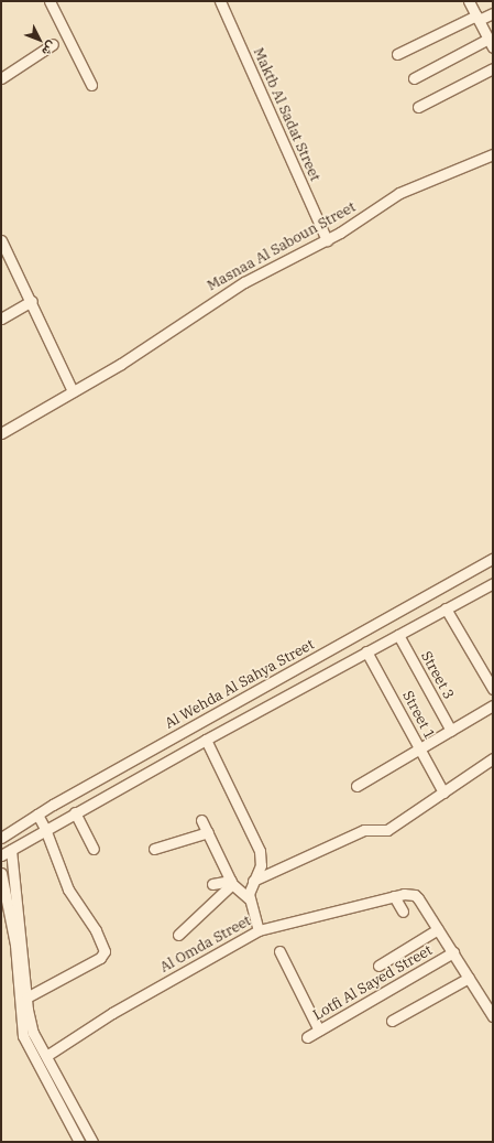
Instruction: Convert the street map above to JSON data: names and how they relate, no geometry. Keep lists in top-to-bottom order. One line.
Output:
{"streets":{"street":["Maktb Al Sadat Street","Masnaa Al Saboun Street","Street 3","Al Wehda Al Sahya Street","Street 1","Al Omda Street","Lotfi Al Sayed Street"]},"crossings":[["Maktb Al Sadat Street","Masnaa Al Saboun Street"]],"north":"bottom right"}
